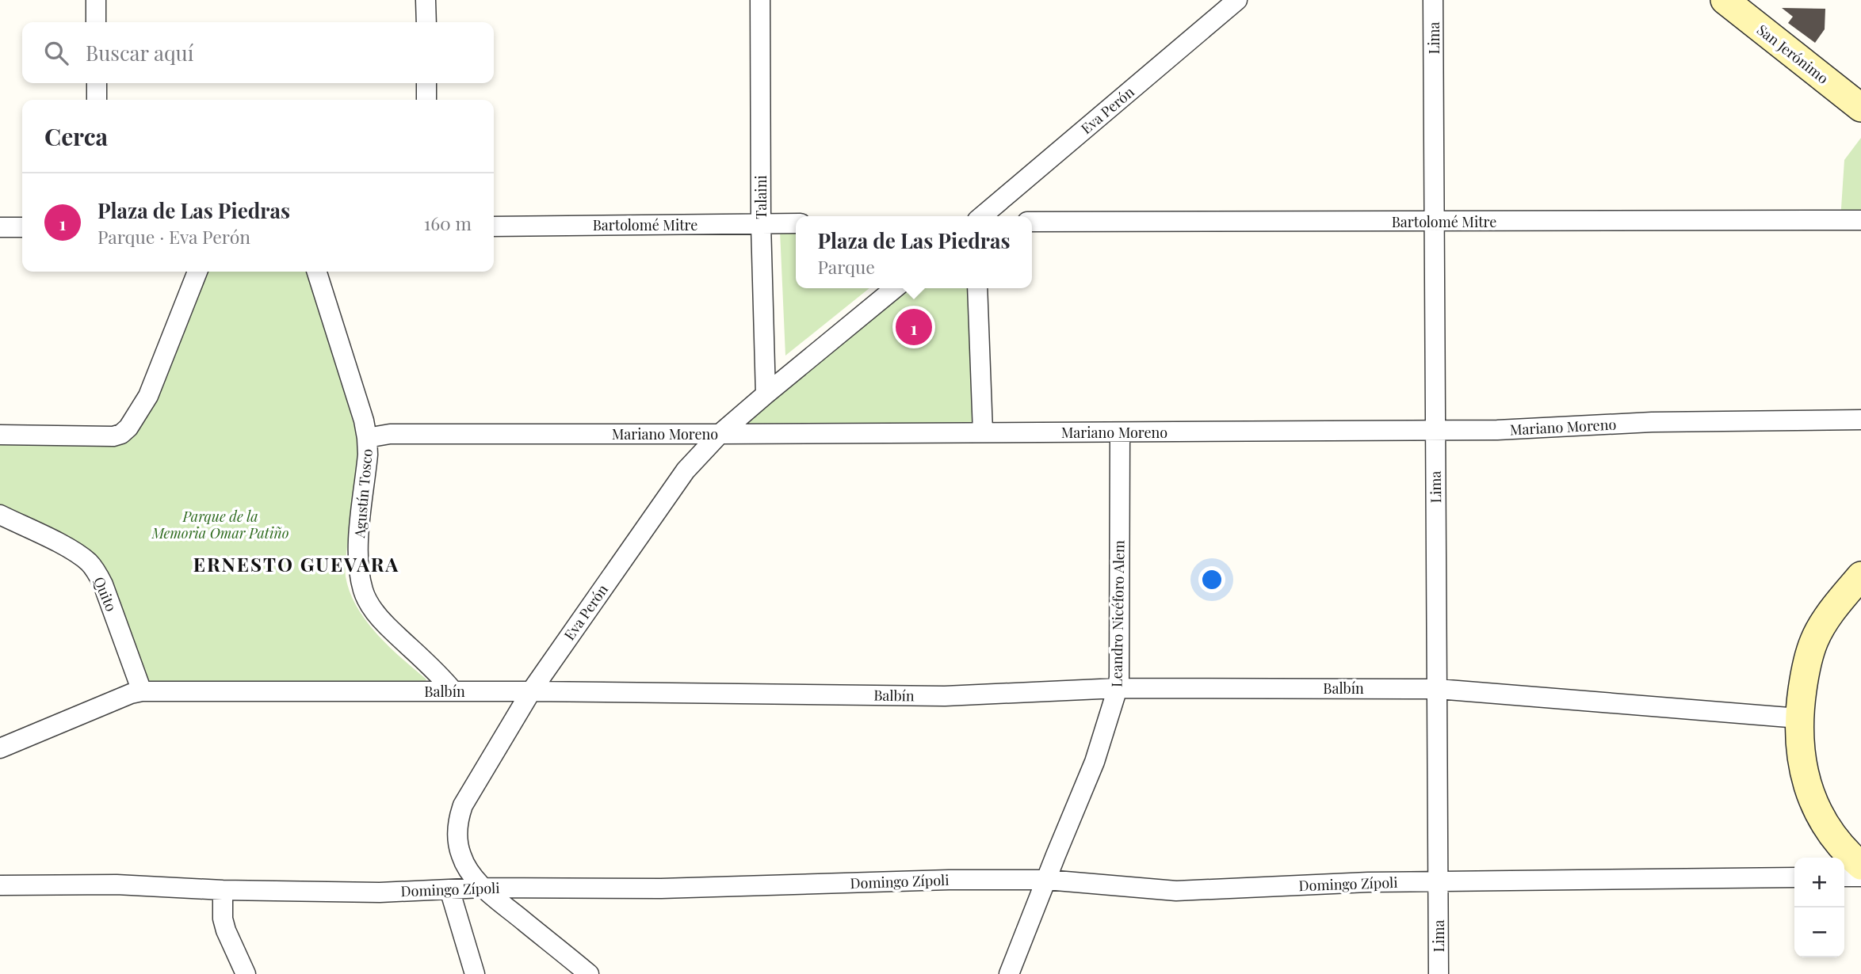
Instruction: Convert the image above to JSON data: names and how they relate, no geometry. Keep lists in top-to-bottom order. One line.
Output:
{"streets":{"main road":["San Jerónimo"],"street":["Lima","Eva Perón","Talaini","Bartolomé Mitre","Mariano Moreno","Agustín Tosco","Quito","Leandro Nicéforo Alem","Balbín","Domingo Zípoli"]},"crossings":[["Lima","Bartolomé Mitre"],["Lima","Mariano Moreno"],["Lima","Balbín"],["Lima","Domingo Zípoli"],["Eva Perón","Talaini"],["Eva Perón","Mariano Moreno"],["Eva Perón","Balbín"],["Eva Perón","Domingo Zípoli"],["Talaini","Bartolomé Mitre"],["Mariano Moreno","Agustín Tosco"],["Mariano Moreno","Leandro Nicéforo Alem"],["Agustín Tosco","Balbín"],["Quito","Balbín"],["Leandro Nicéforo Alem","Balbín"],["Leandro Nicéforo Alem","Domingo Zípoli"]],"districts":["ERNESTO GUEVARA"],"parks":["Parque de la Memoria Omar Patiño"],"page":{"search":"Buscar aquí","heading":"Cerca","list":[{"mark":"1","name":"Plaza de Las Piedras","note":"Parque · Eva Perón","value":"160 m"}],"popup":["Plaza de Las Piedras","Parque"],"pins":"1","map_buttons":["+","−"]}}
